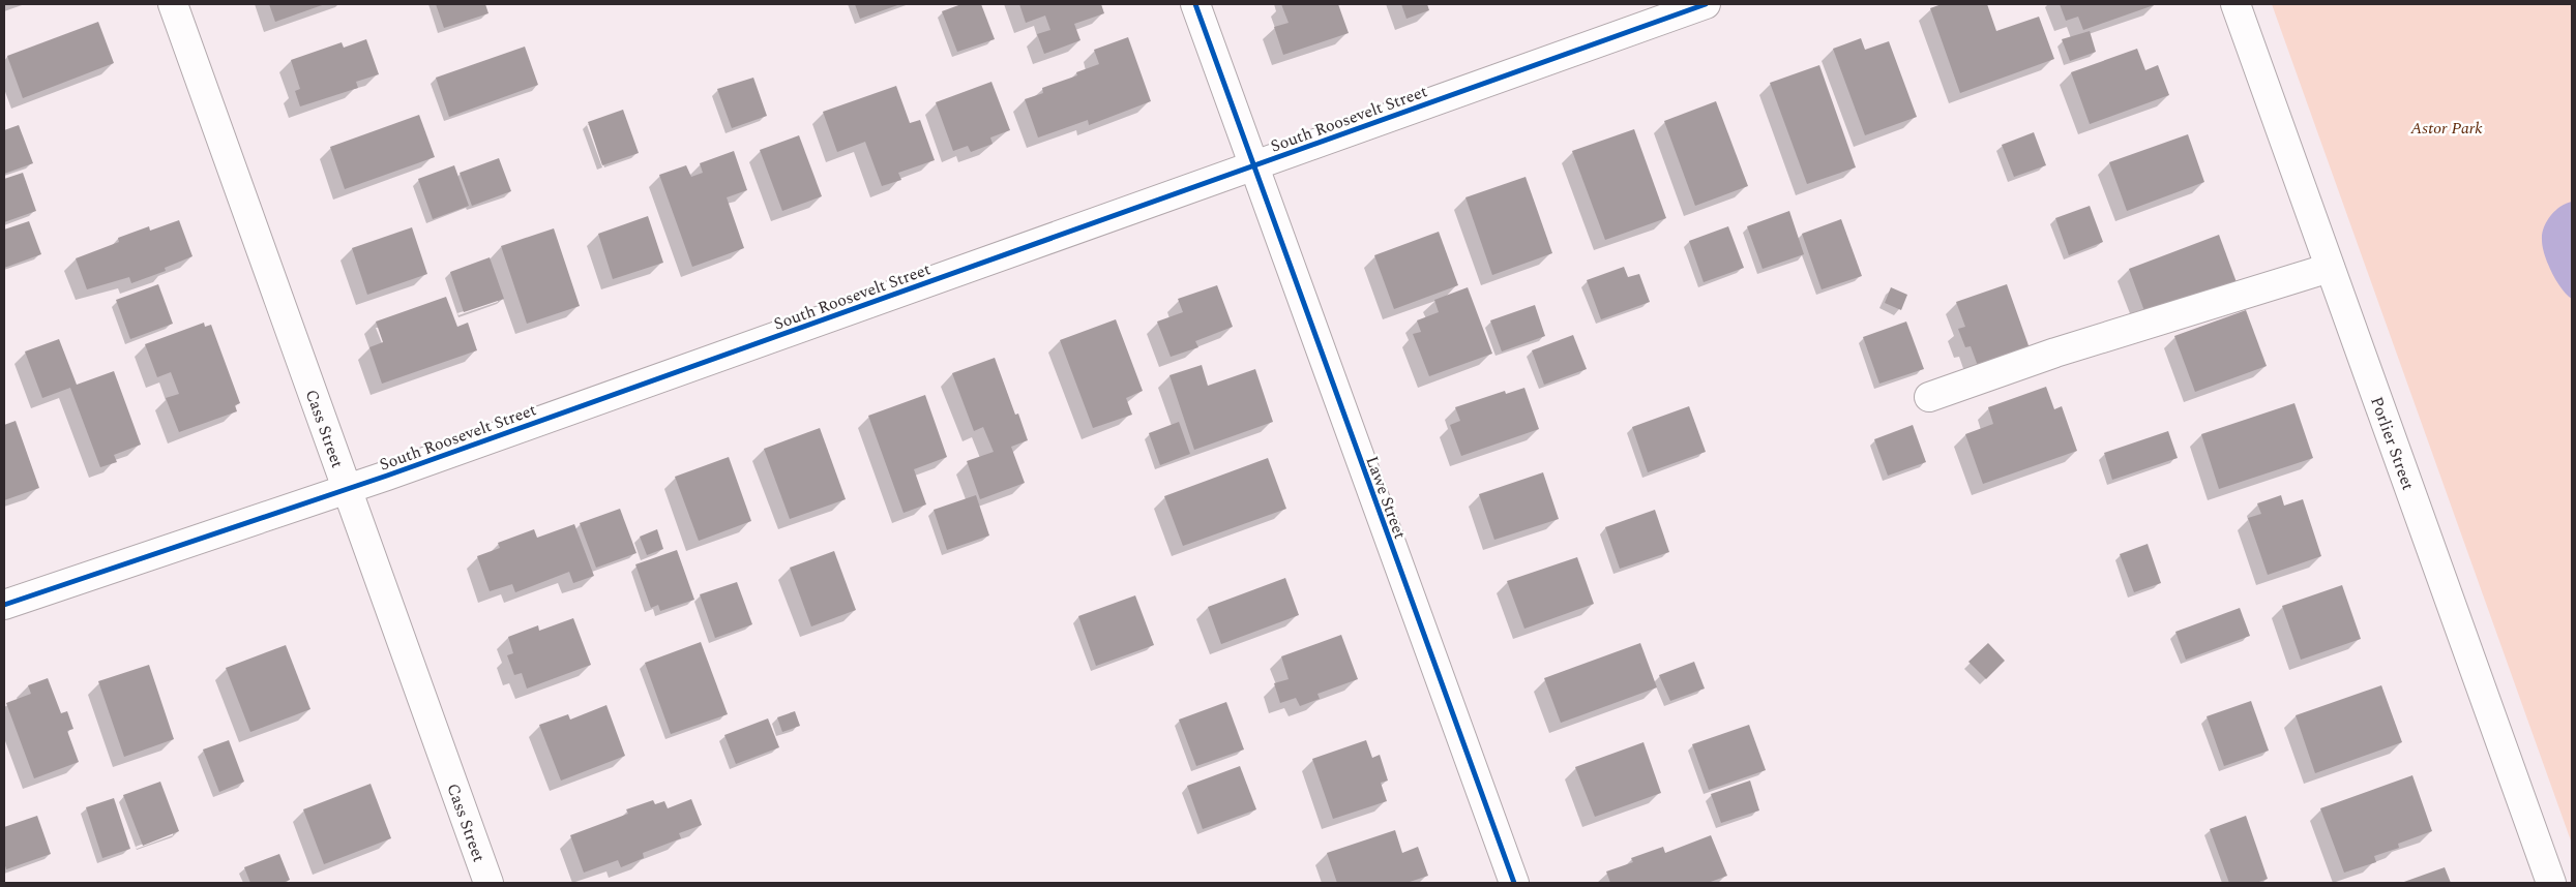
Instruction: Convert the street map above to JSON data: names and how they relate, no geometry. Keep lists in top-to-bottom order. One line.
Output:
{"streets":{"street":["South Roosevelt Street","Cass Street","Porlier Street","Lawe Street"]},"crossings":[["South Roosevelt Street","Cass Street"],["South Roosevelt Street","Lawe Street"]],"parks":["Astor Park"]}
